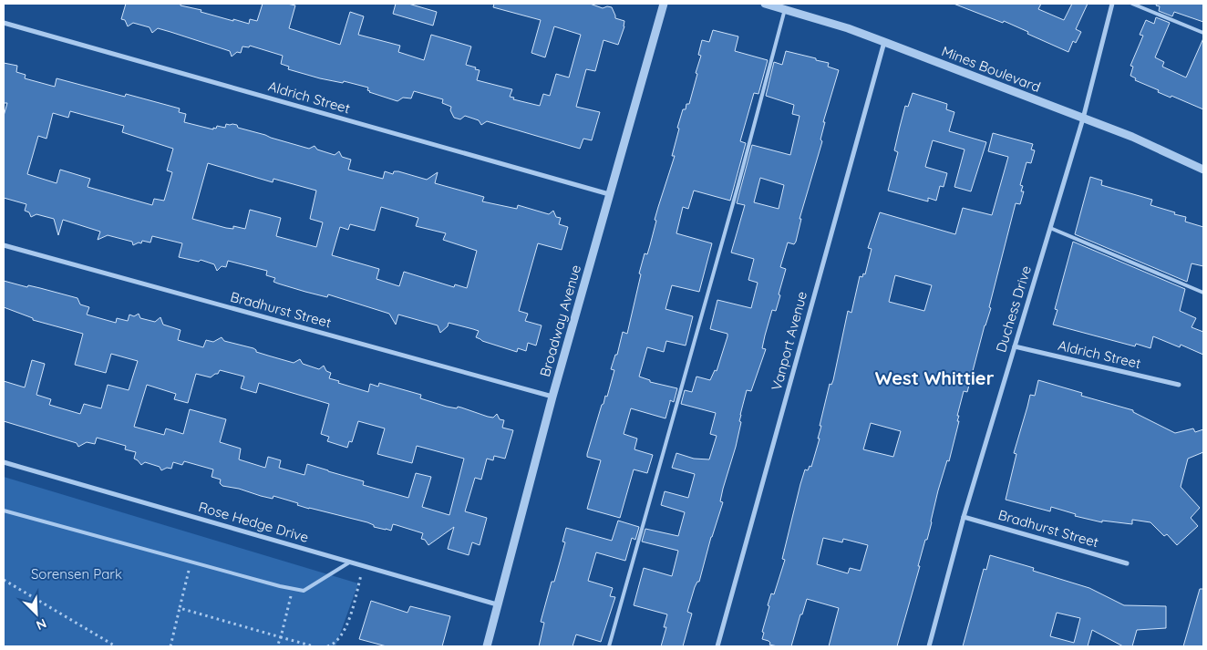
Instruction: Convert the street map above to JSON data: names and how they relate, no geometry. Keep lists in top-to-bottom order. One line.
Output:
{"streets":{"street":["Mines Boulevard","Aldrich Street","Duchess Drive","Bradhurst Street","Broadway Avenue","Vanport Avenue","Rose Hedge Drive"]},"crossings":[["Mines Boulevard","Duchess Drive"],["Mines Boulevard","Vanport Avenue"],["Aldrich Street","Duchess Drive"],["Aldrich Street","Broadway Avenue"],["Duchess Drive","Bradhurst Street"],["Bradhurst Street","Broadway Avenue"],["Broadway Avenue","Rose Hedge Drive"]],"districts":["West Whittier"],"parks":["Sorensen Park"],"north":"bottom right"}
